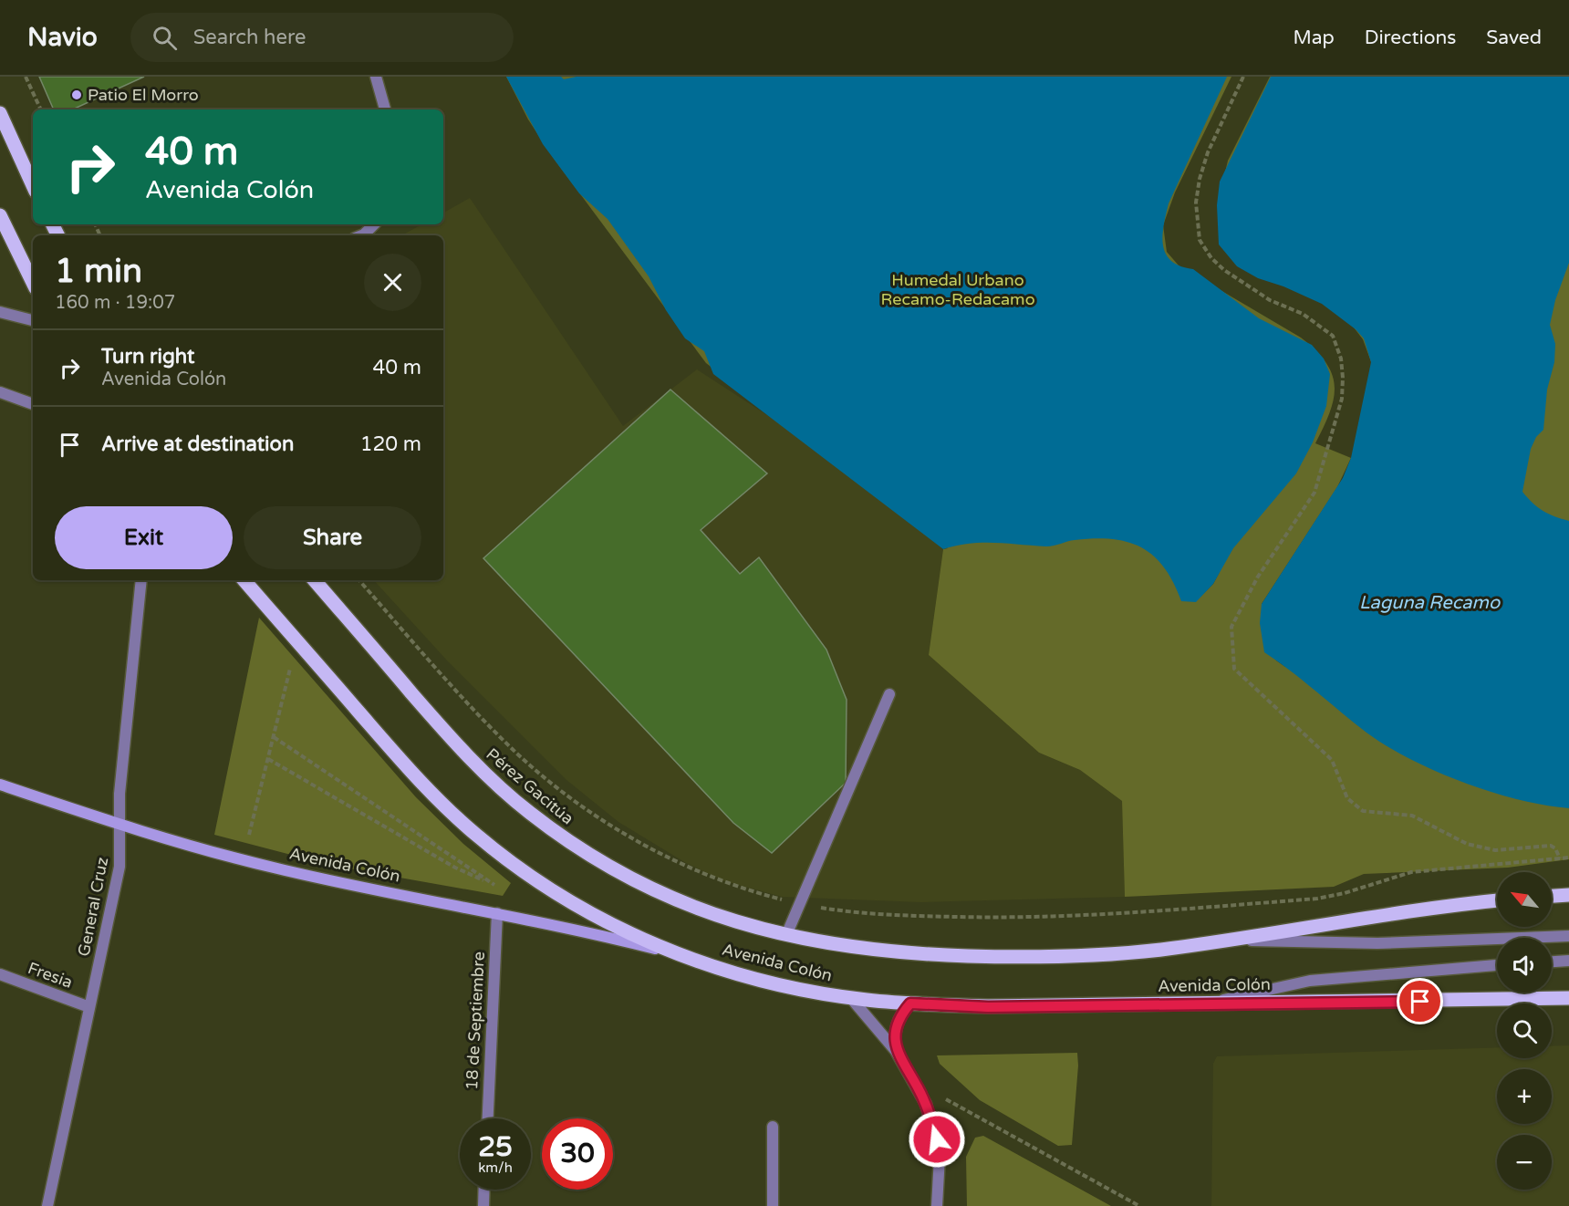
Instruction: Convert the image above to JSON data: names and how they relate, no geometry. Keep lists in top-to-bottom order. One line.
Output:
{"streets":{"main road":["Pérez Gacitúa","Avenida Colón"],"street":["General Cruz","Fresia","18 de Septiembre"]},"crossings":[["Pérez Gacitúa","Avenida Colón"],["Avenida Colón","General Cruz"],["Avenida Colón","18 de Septiembre"],["General Cruz","Fresia"]],"water":["Laguna Recamo"],"parks":["Humedal Urbano Recamo-Redacamo"],"places":["Patio El Morro"],"north":"top left","page":{"header":"Navio","search":"Search here","nav":["Map","Directions","Saved"],"turn":["40 m","Avenida Colón"],"heading":["1 min","160 m · 19:07"],"list":[{"name":"Turn right","note":"Avenida Colón","value":"40 m"},{"name":"Arrive at destination","value":"120 m"}],"buttons":["Exit","Share"],"map_buttons":["+","−"],"speed":"25 km/h","limit":"30"}}
